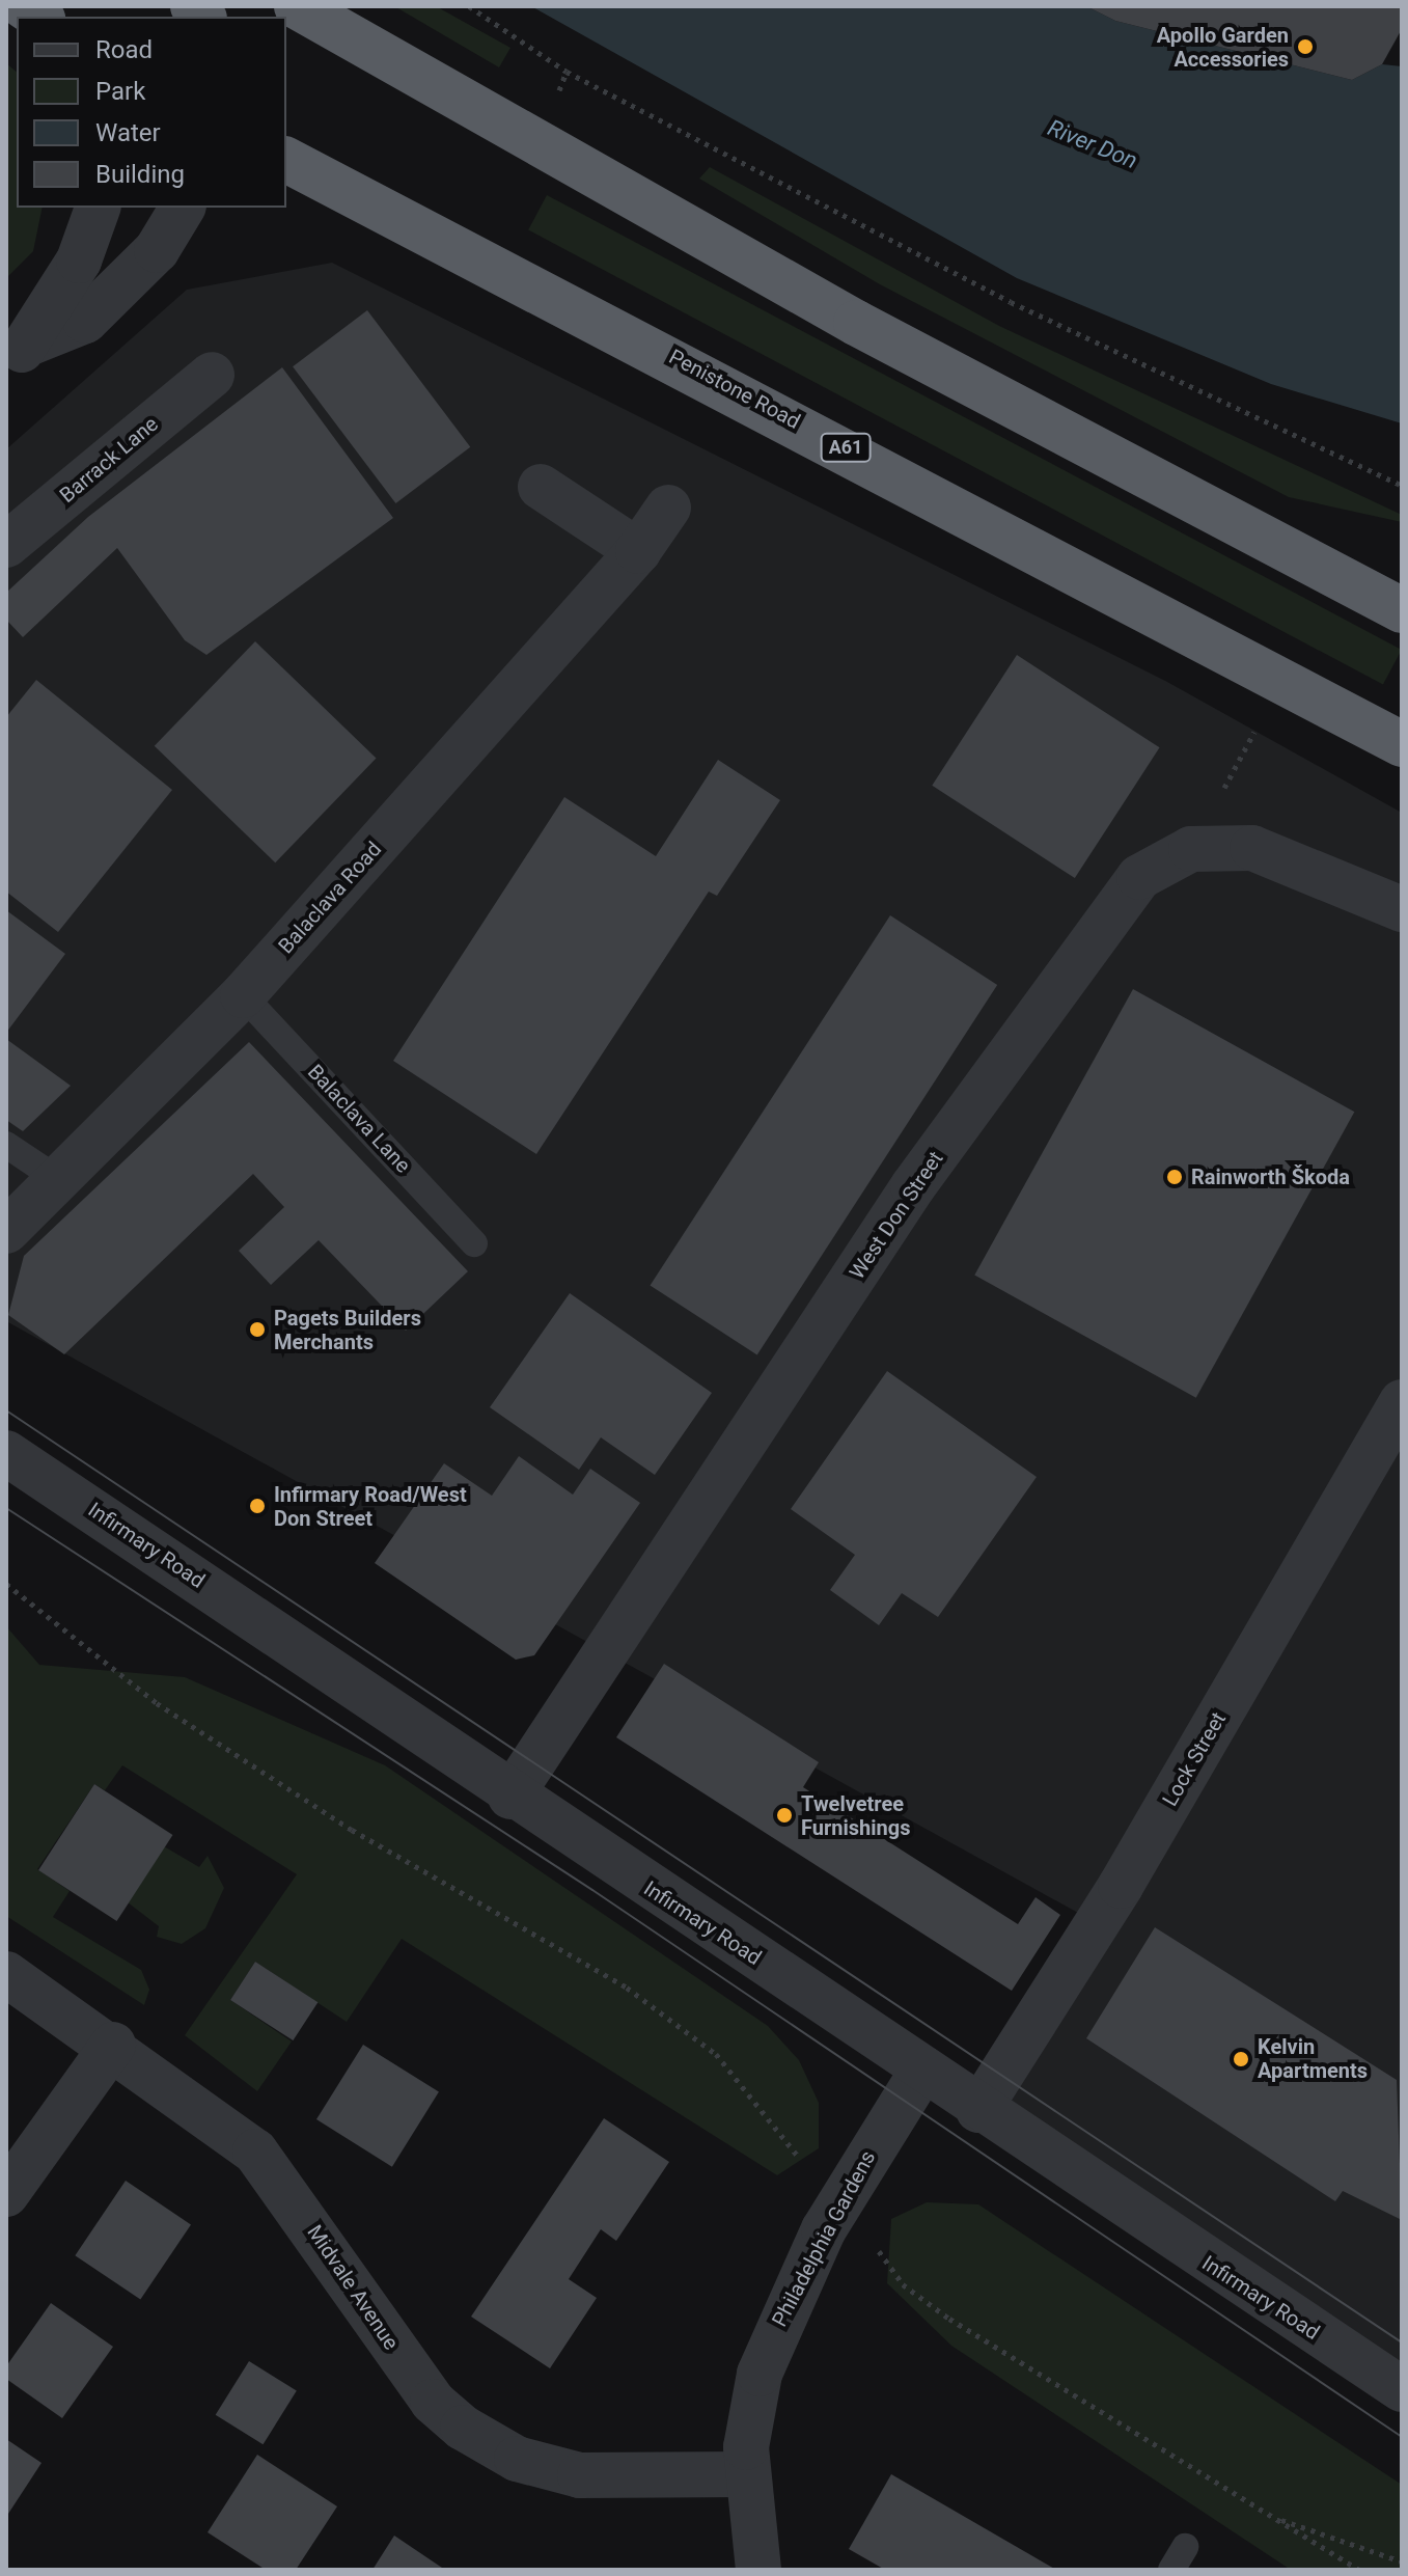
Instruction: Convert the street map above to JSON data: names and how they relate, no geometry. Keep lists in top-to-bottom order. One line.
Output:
{"streets":{"highway":["Penistone Road","A61"],"street":["Barrack Lane","Balaclava Road","West Don Street","Infirmary Road","Lock Street","Philadelphia Gardens","Midvale Avenue"],"lane":["Balaclava Lane"]},"crossings":[["Balaclava Road","Balaclava Lane"],["West Don Street","Infirmary Road"],["Infirmary Road","Lock Street"],["Infirmary Road","Philadelphia Gardens"],["Philadelphia Gardens","Midvale Avenue"]],"water":["River Don"],"places":["Apollo Garden Accessories","Rainworth Škoda","Pagets Builders Merchants","Infirmary Road/West Don Street","Twelvetree Furnishings","Kelvin Apartments"],"legend":["Road","Park","Water","Building"]}
